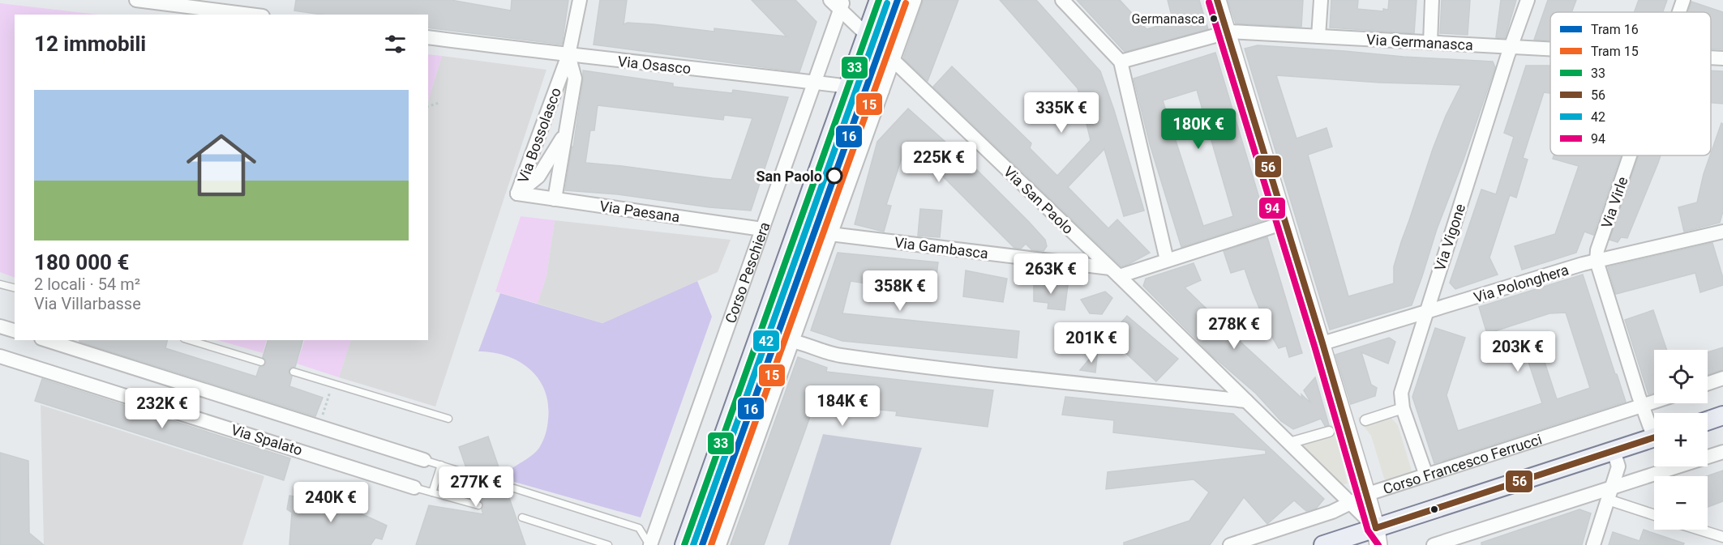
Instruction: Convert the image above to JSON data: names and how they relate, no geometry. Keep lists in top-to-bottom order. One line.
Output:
{"streets":{"street":["Via Germanasca","Via Osasco","Via Bossolasco","Via San Paolo","Via Virle","Via Paesana","Via Vigone","Via Gambasca","Corso Peschiera","Via Polonghera","Via Spalato","Corso Francesco Ferrucci"]},"crossings":[["Via Germanasca","Via Vigone"],["Via Osasco","Via Bossolasco"],["Via Osasco","Corso Peschiera"],["Via Bossolasco","Via Paesana"],["Via San Paolo","Via Gambasca"],["Via San Paolo","Corso Peschiera"],["Via San Paolo","Corso Francesco Ferrucci"],["Via Virle","Via Polonghera"],["Via Paesana","Corso Peschiera"],["Via Vigone","Via Polonghera"],["Via Vigone","Corso Francesco Ferrucci"]],"places":["Germanasca","San Paolo"],"lines":["tram line 16","transit line 33","transit line 56","transit line 94","tram line 15","transit line 42"],"legend":["Tram 16","Tram 15","33","56","42","94"],"page":{"heading":"12 immobili","list":[{"name":"180 000 €","note":"2 locali · 54 m² · Via Villarbasse"}],"price":["335K €","180K €","225K €","263K €","358K €","278K €","201K €","203K €","184K €","232K €","277K €","240K €"],"map_buttons":["+","−"]}}
